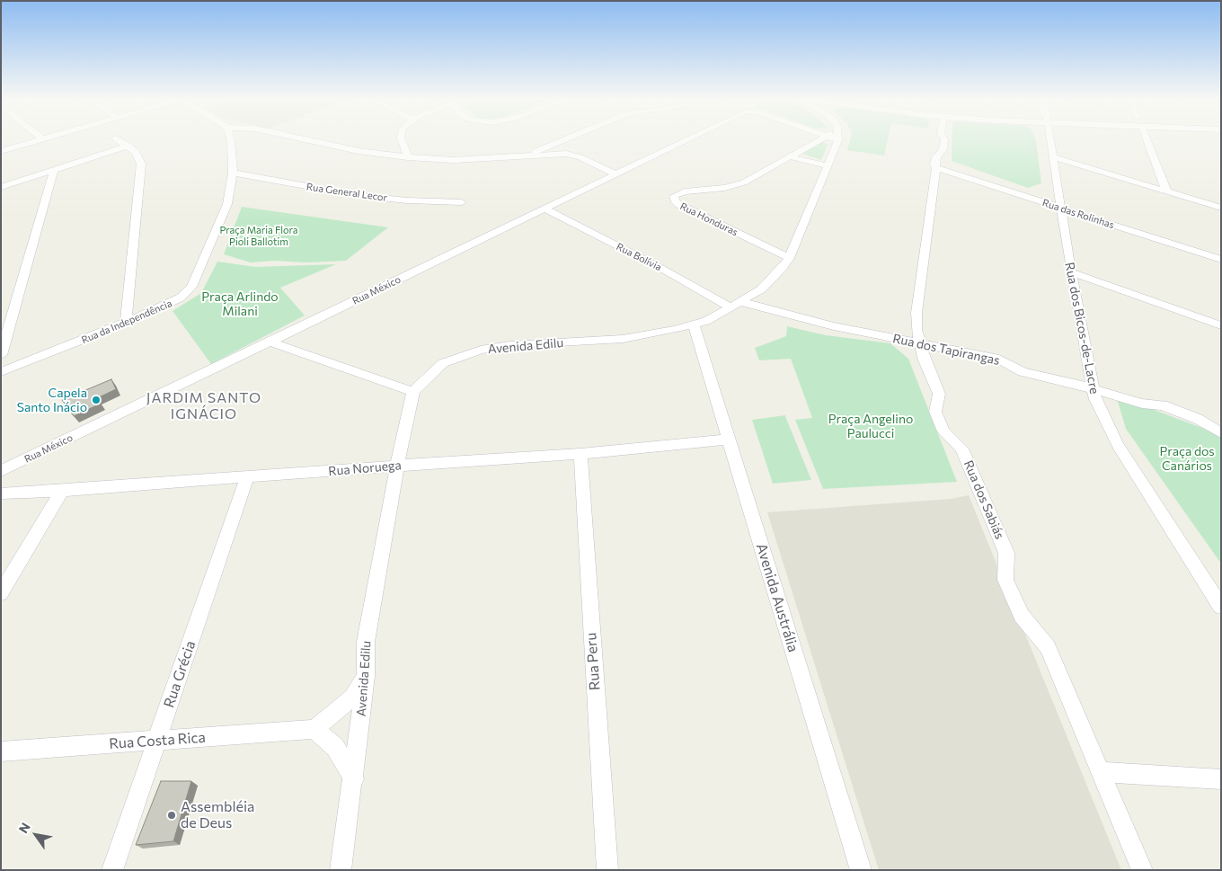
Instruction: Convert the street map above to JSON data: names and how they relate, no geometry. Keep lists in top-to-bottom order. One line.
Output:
{"streets":{"street":["Rua General Lecor","Rua das Rolinhas","Rua Honduras","Rua Bolívia","Rua México","Rua da Independência","Rua dos Bicos-de-Lacre","Avenida Edilu","Rua dos Tapirangas","Rua Noruega","Rua dos Sabiás","Avenida Austrália","Rua Peru","Rua Grécia","Rua Costa Rica"]},"crossings":[["Rua General Lecor","Rua da Independência"],["Rua das Rolinhas","Rua dos Bicos-de-Lacre"],["Rua das Rolinhas","Rua dos Sabiás"],["Rua Honduras","Avenida Edilu"],["Rua Bolívia","Rua México"],["Rua Bolívia","Avenida Edilu"],["Rua dos Bicos-de-Lacre","Rua dos Tapirangas"],["Avenida Edilu","Rua dos Tapirangas"],["Avenida Edilu","Rua Noruega"],["Avenida Edilu","Avenida Austrália"],["Rua dos Tapirangas","Rua dos Sabiás"],["Rua Noruega","Avenida Austrália"],["Rua Noruega","Rua Peru"],["Rua Noruega","Rua Grécia"],["Rua Grécia","Rua Costa Rica"]],"districts":["JARDIM SANTO IGNÁCIO"],"parks":["Praça Maria Flora Pioli Ballotim","Praça Arlindo Milani","Praça Angelino Paulucci","Praça dos Canários"],"places":["Capela Santo Inácio","Assembléia de Deus"],"north":"top left"}
